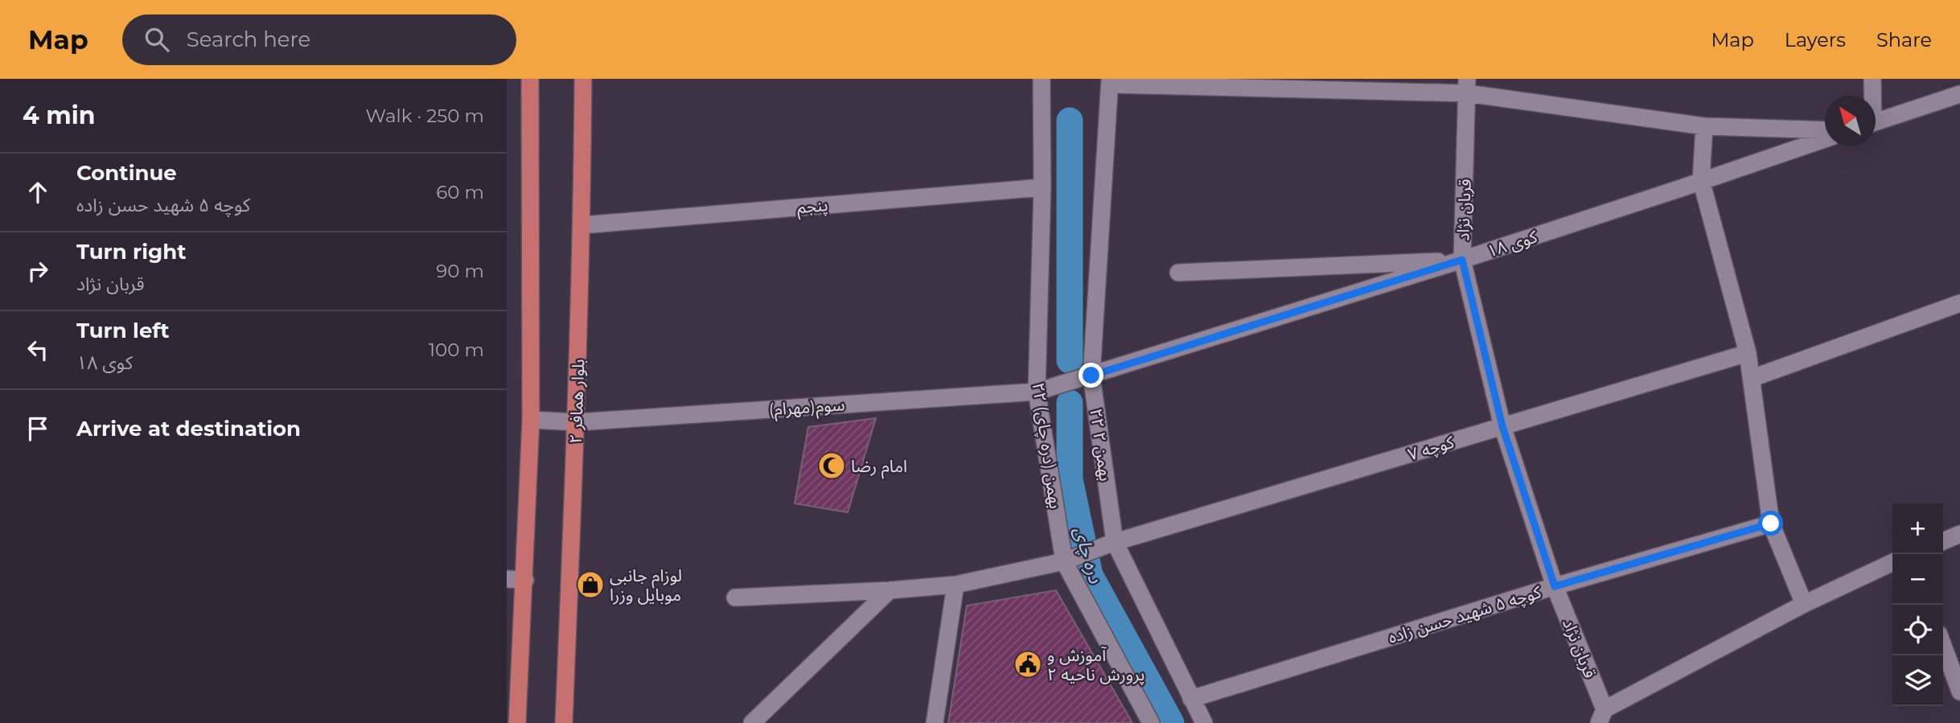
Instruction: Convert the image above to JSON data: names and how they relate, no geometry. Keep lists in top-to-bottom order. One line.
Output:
{"streets":{"main road":["بلوار همافر ۲"],"street":["پنجم","قربان نژاد","کوی ۱۸","سوم(مهرام)","۲۲ بهمن ۲","۲۲ بهمن (دره چای)","کوچه ۷","کوچه ۵ شهید حسن زاده"]},"crossings":[["پنجم","بلوار همافر ۲"],["پنجم","۲۲ بهمن (دره چای)"],["قربان نژاد","کوی ۱۸"],["قربان نژاد","کوچه ۷"],["قربان نژاد","کوچه ۵ شهید حسن زاده"],["کوی ۱۸","سوم(مهرام)"],["کوی ۱۸","۲۲ بهمن ۲"],["بلوار همافر ۲","سوم(مهرام)"],["سوم(مهرام)","۲۲ بهمن ۲"],["سوم(مهرام)","۲۲ بهمن (دره چای)"],["۲۲ بهمن ۲","کوچه ۷"],["۲۲ بهمن ۲","کوچه ۵ شهید حسن زاده"],["۲۲ بهمن (دره چای)","کوچه ۷"]],"water":["دره چای"],"places":{"mosque":["امام رضا"],"shop":["لوزام جانبی موبایل وزرا"],"public building":["آموزش و پرورش ناحیه ۲"]},"north":"top left","page":{"header":"Map","search":"Search here","nav":["Map","Layers","Share"],"heading":["4 min","Walk · 250 m"],"list":[["Continue","کوچه ۵ شهید حسن زاده","60 m"],["Turn right","قربان نژاد","90 m"],["Turn left","کوی ۱۸","100 m"],"Arrive at destination"],"map_buttons":["+","−"]}}
